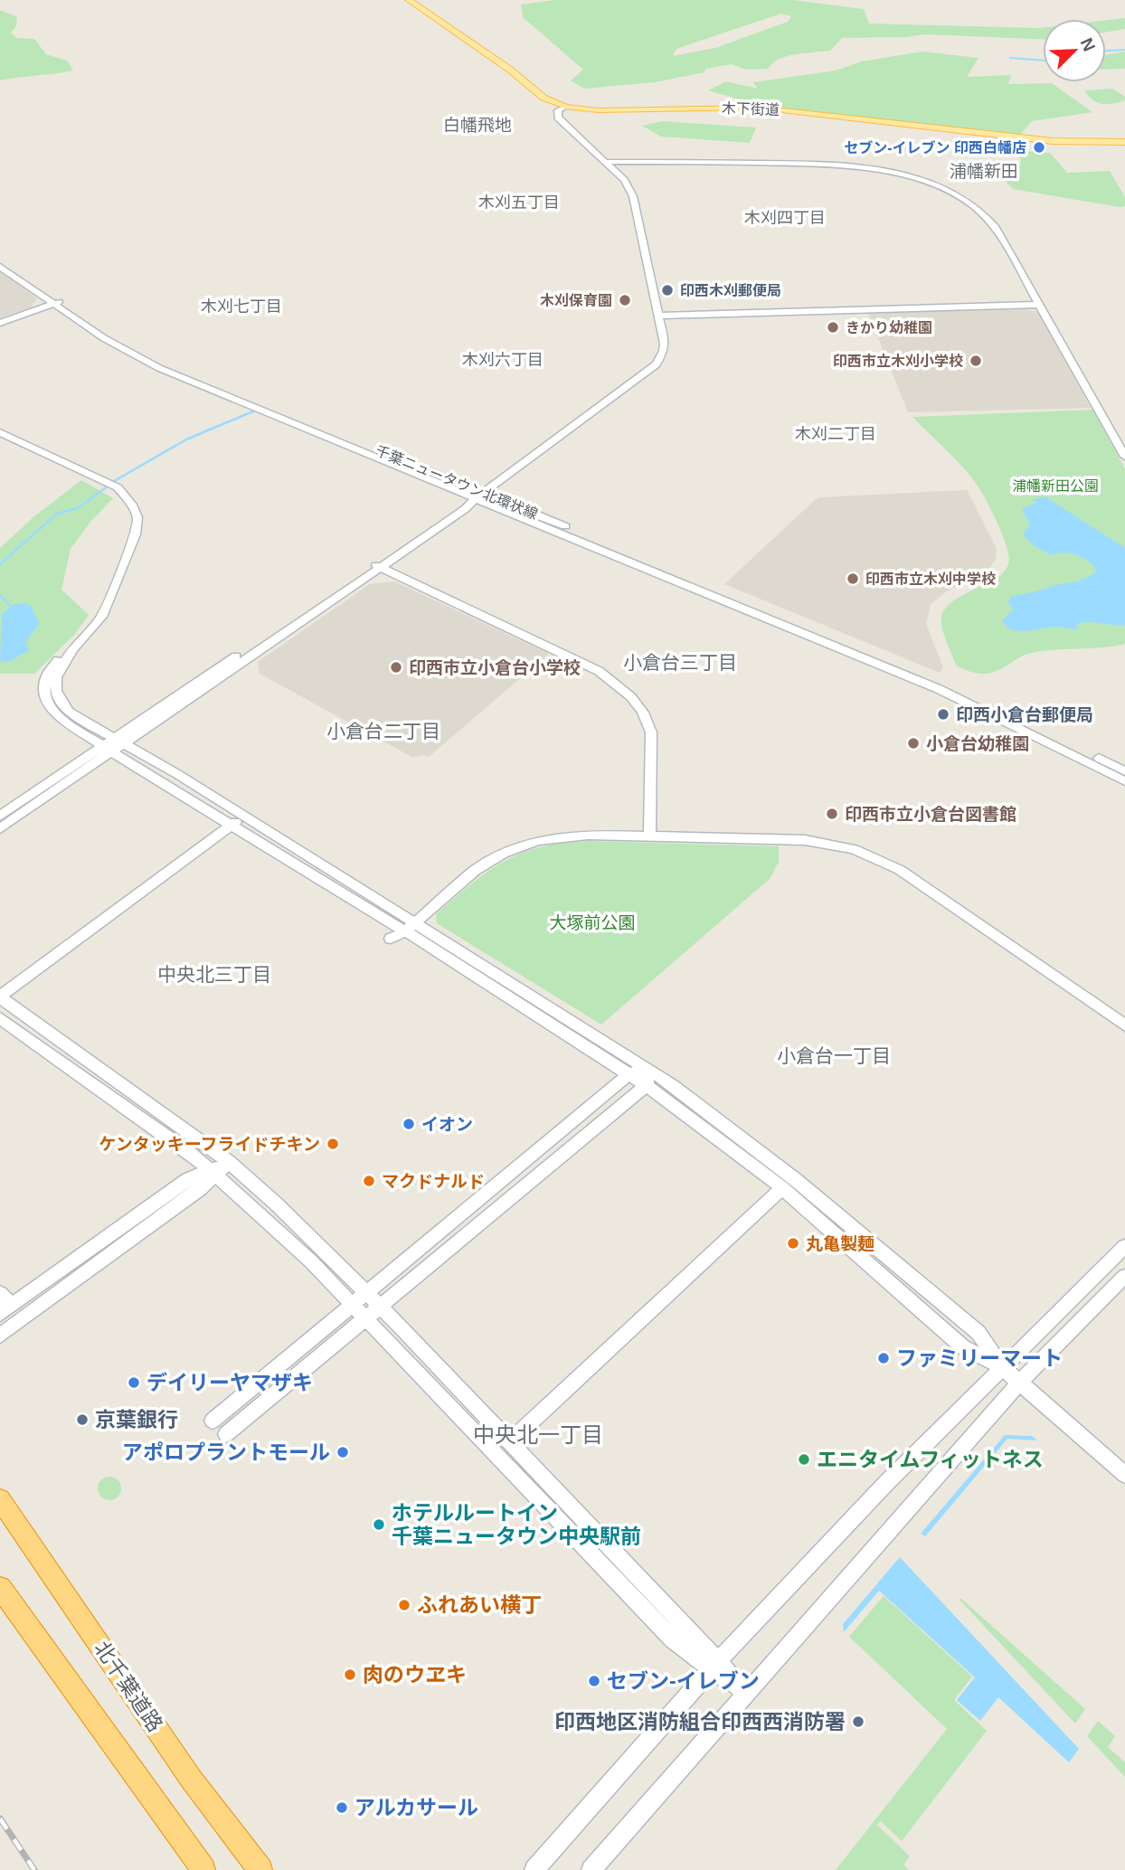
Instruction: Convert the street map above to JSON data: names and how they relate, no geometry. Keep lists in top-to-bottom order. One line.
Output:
{"streets":{"highway":["北千葉道路"],"main road":["木下街道"],"street":["千葉ニュータウン北環状線"]},"districts":["白幡飛地","浦幡新田","木刈五丁目","木刈四丁目","木刈七丁目","木刈六丁目","木刈二丁目","小倉台三丁目","小倉台二丁目","中央北三丁目","小倉台一丁目","中央北一丁目"],"parks":["浦幡新田公園","大塚前公園"],"places":["セブン-イレブン 印西白幡店","印西木刈郵便局","木刈保育園","きかり幼稚園","印西市立木刈小学校","印西市立木刈中学校","印西市立小倉台小学校","印西小倉台郵便局","小倉台幼稚園","印西市立小倉台図書館","イオン","ケンタッキーフライドチキン","マクドナルド","丸亀製麺","ファミリーマート","デイリーヤマザキ","京葉銀行","アポロプラントモール","エニタイムフィットネス","ホテルルートイン 千葉ニュータウン中央駅前","ふれあい横丁","肉のウヱキ","セブン-イレブン","印西地区消防組合印西西消防署","アルカサール"],"north":"top right"}
